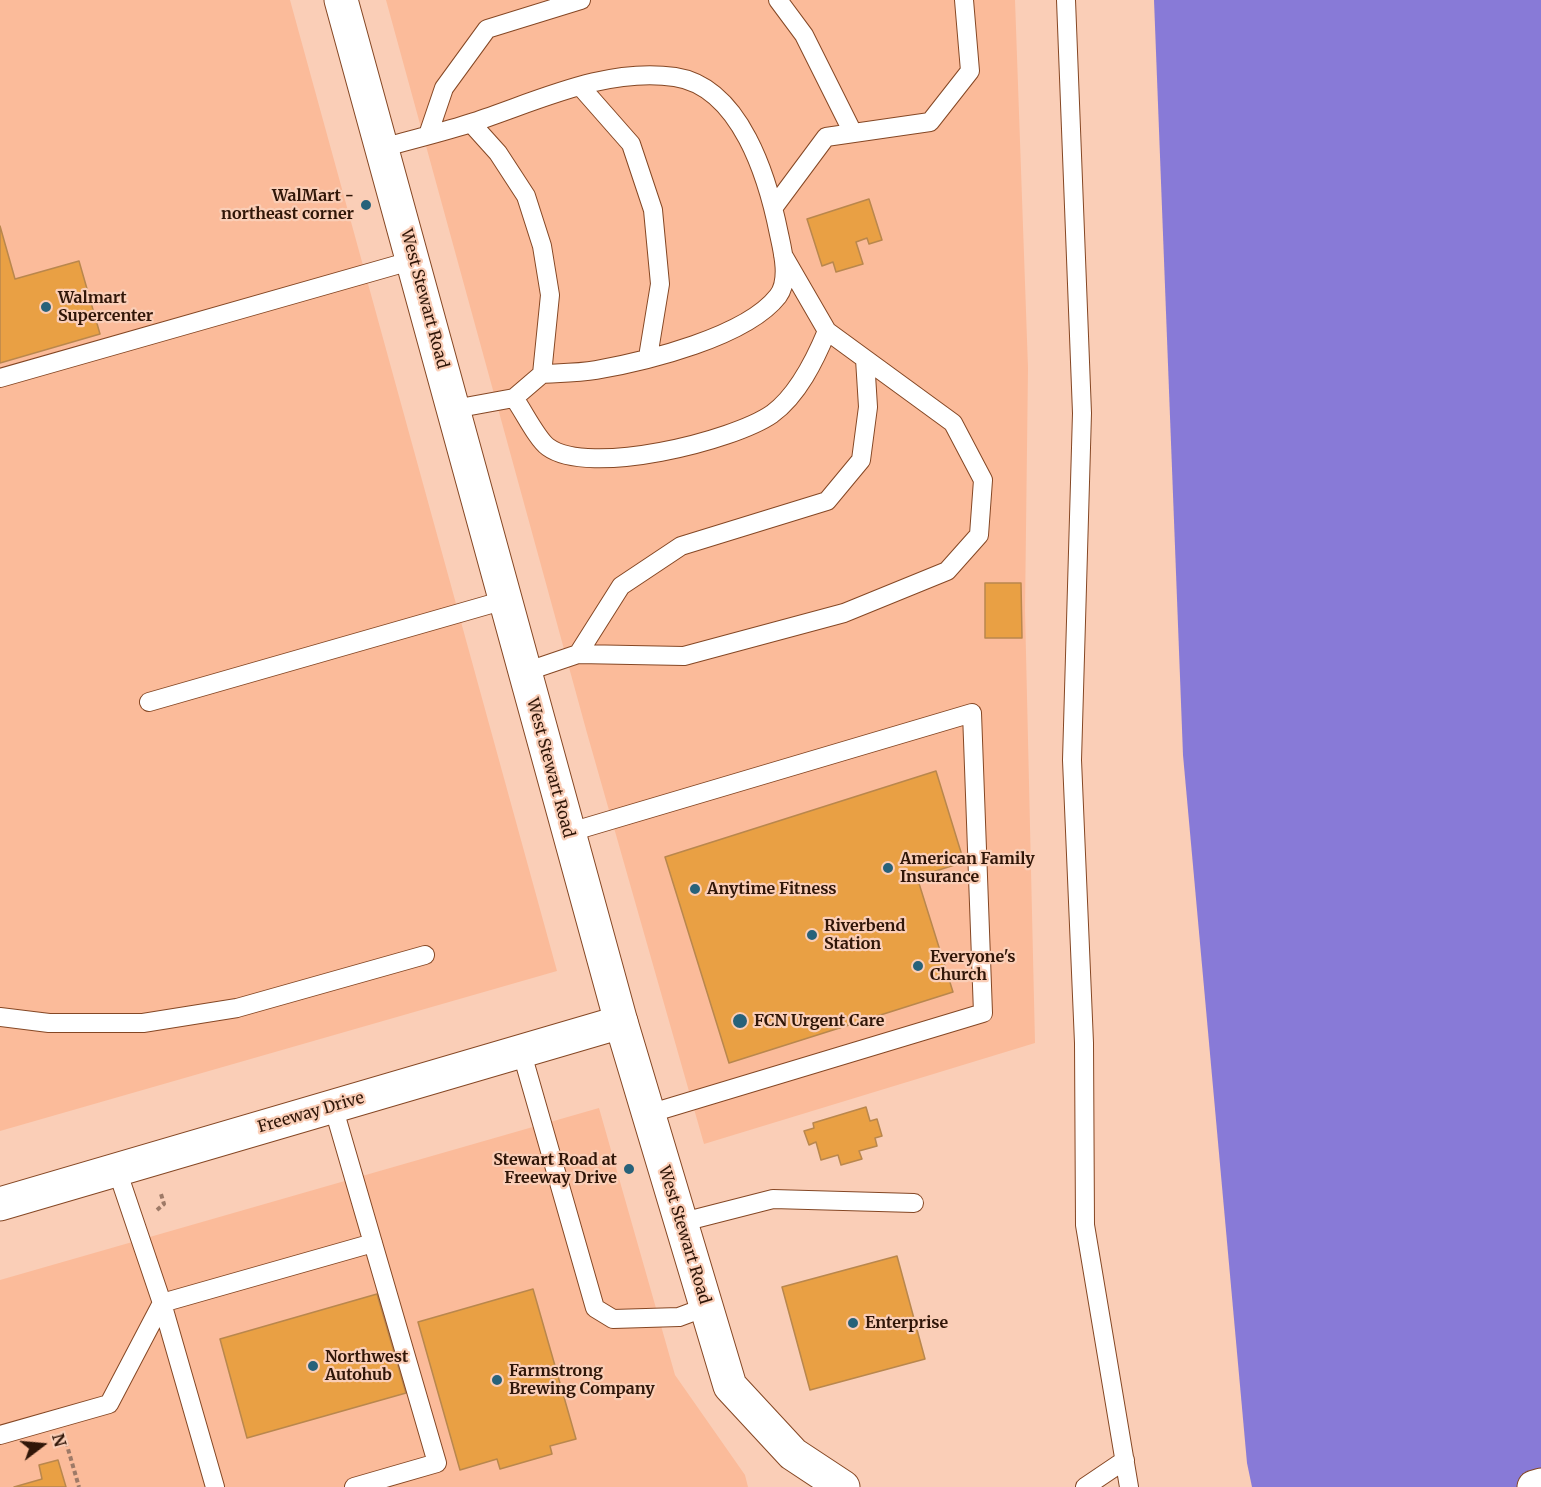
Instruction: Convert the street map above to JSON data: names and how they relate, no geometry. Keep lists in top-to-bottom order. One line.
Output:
{"streets":{"main road":["West Stewart Road","Freeway Drive"]},"crossings":[["West Stewart Road","Freeway Drive"]],"places":["WalMart - northeast corner","Walmart Supercenter","American Family Insurance","Anytime Fitness","Riverbend Station","Everyone's Church","FCN Urgent Care","Stewart Road at Freeway Drive","Enterprise","Northwest Autohub","Farmstrong Brewing Company"],"north":"right"}
